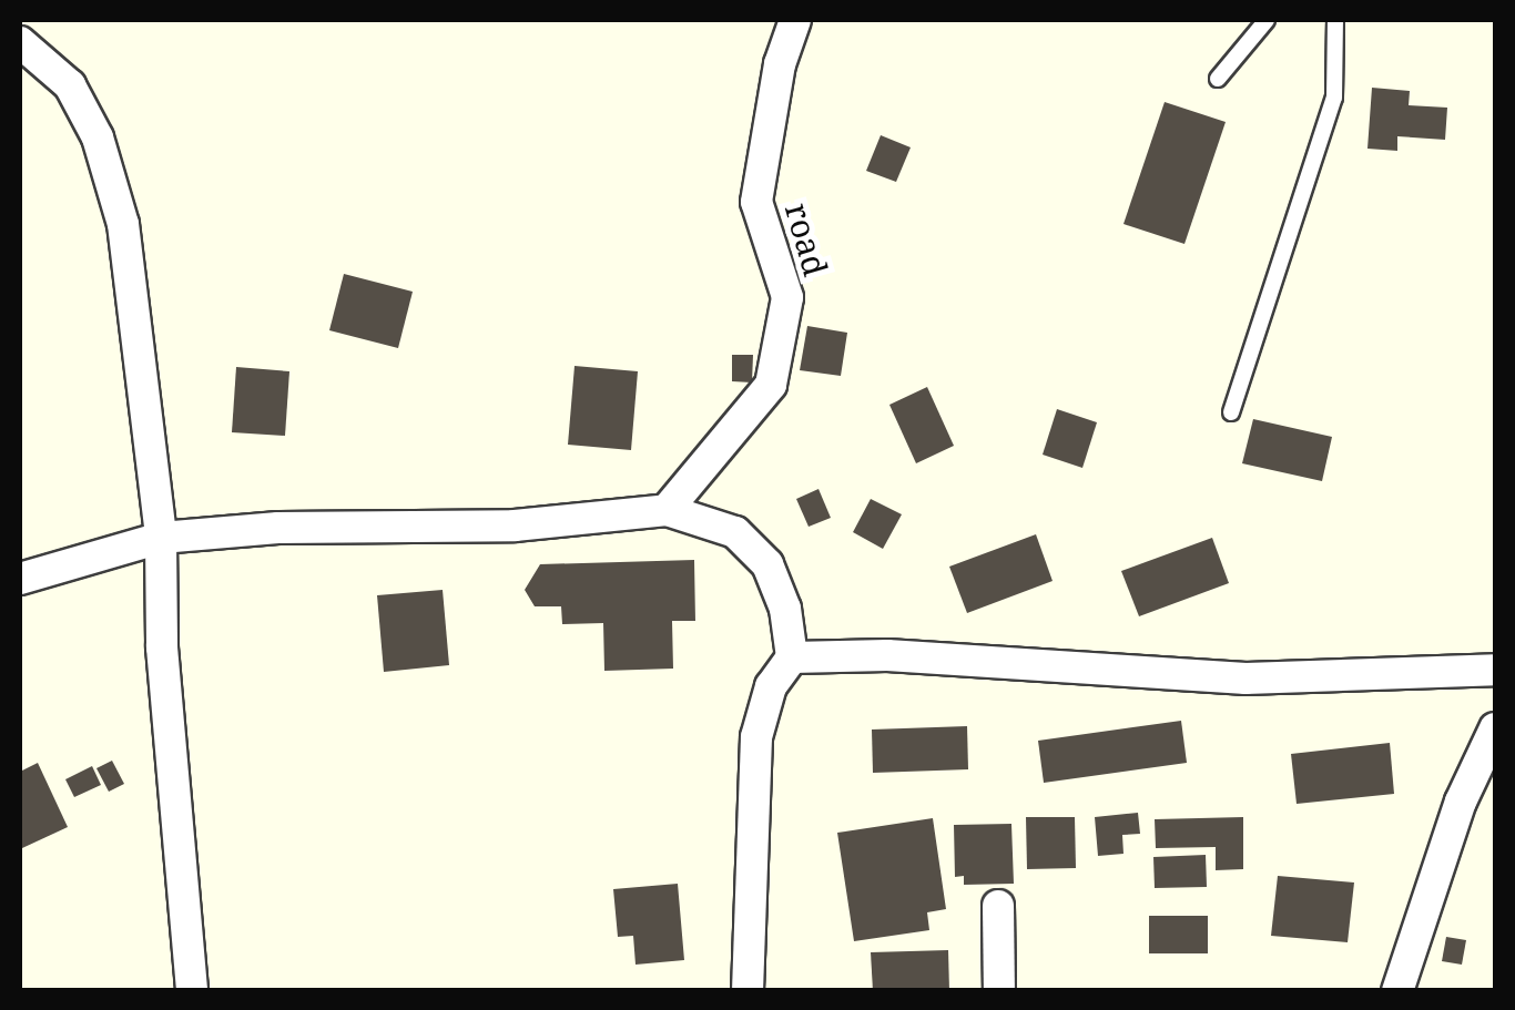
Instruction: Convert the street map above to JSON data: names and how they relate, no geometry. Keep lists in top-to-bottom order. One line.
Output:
{"streets":{"street":["road"]}}
